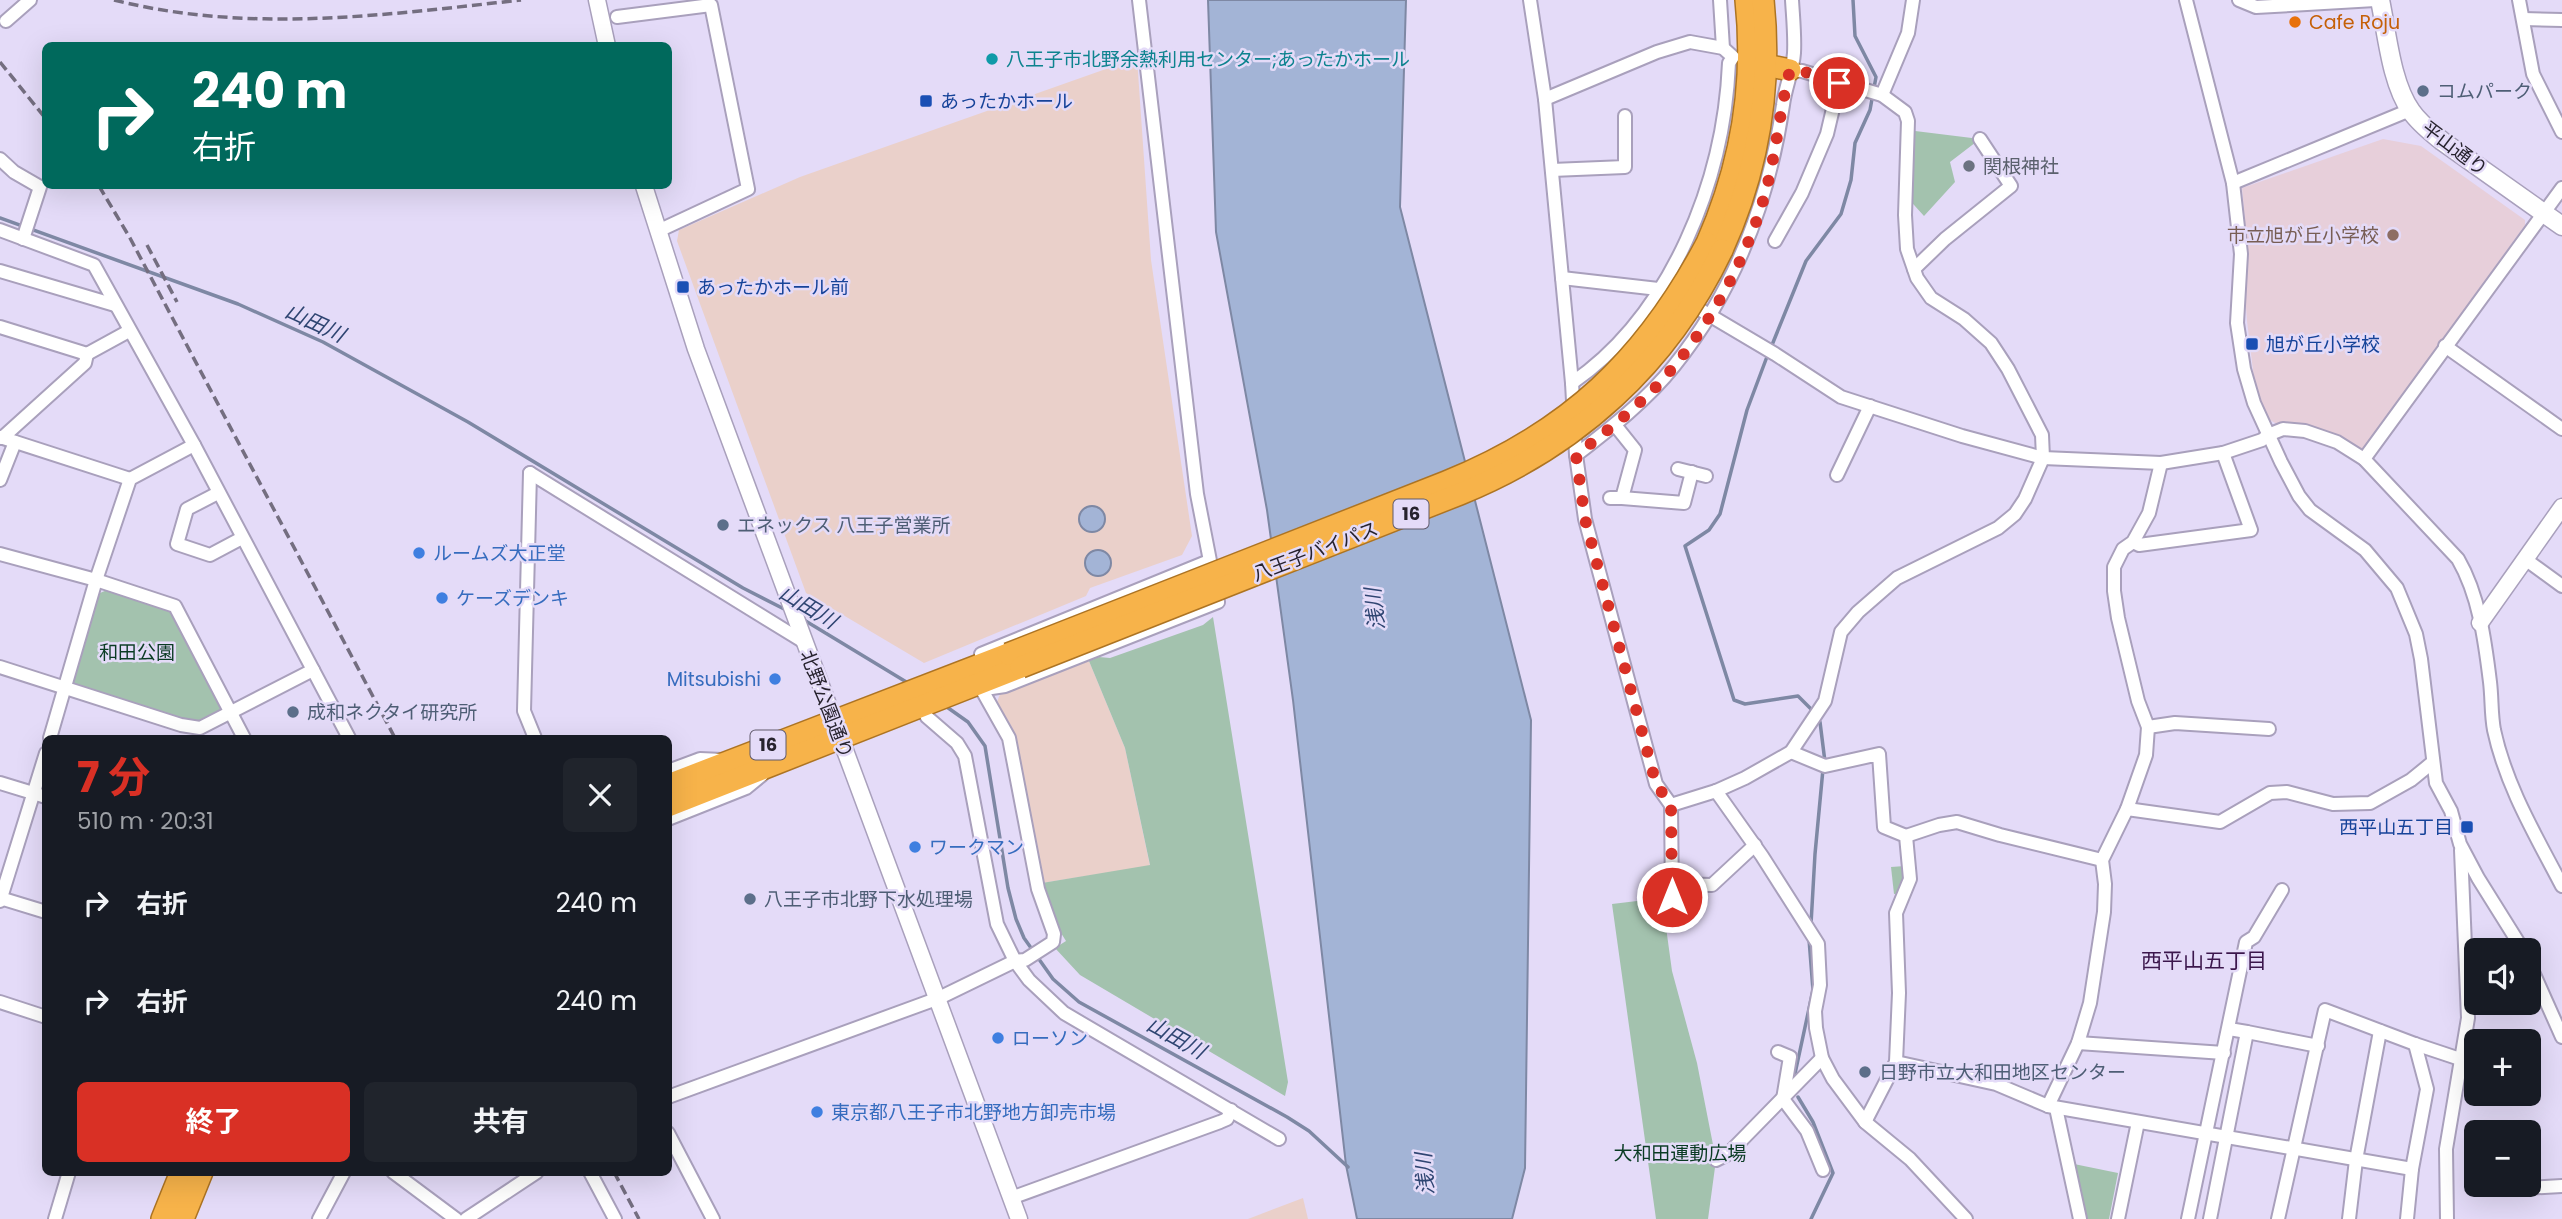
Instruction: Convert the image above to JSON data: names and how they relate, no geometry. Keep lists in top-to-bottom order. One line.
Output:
{"streets":{"highway":["16","八王子バイパス"],"main road":["平山通り"],"street":["北野公園通り"]},"crossings":[["八王子バイパス","北野公園通り"]],"districts":["西平山五丁目"],"water":["山田川","浅川"],"parks":["和田公園","大和田運動広場"],"places":{"other":["Cafe Roju","八王子市北野余熱利用センター;あったかホール","コムパーク","関根神社","市立旭が丘小学校","エネックス 八王子営業所","ルームズ大正堂","ケーズデンキ","Mitsubishi","成和ネクタイ研究所","ワークマン","八王子市北野下水処理場","ローソン","日野市立大和田地区センター","東京都八王子市北野地方卸売市場"],"transit":["あったかホール","あったかホール前","旭が丘小学校","西平山五丁目"]},"page":{"turn":["240 m","右折"],"heading":["7 分","510 m · 20:31"],"list":[{"name":"右折","value":"240 m"},{"name":"右折","value":"240 m"}],"map_buttons":["+","−"],"buttons":["終了","共有"]}}
